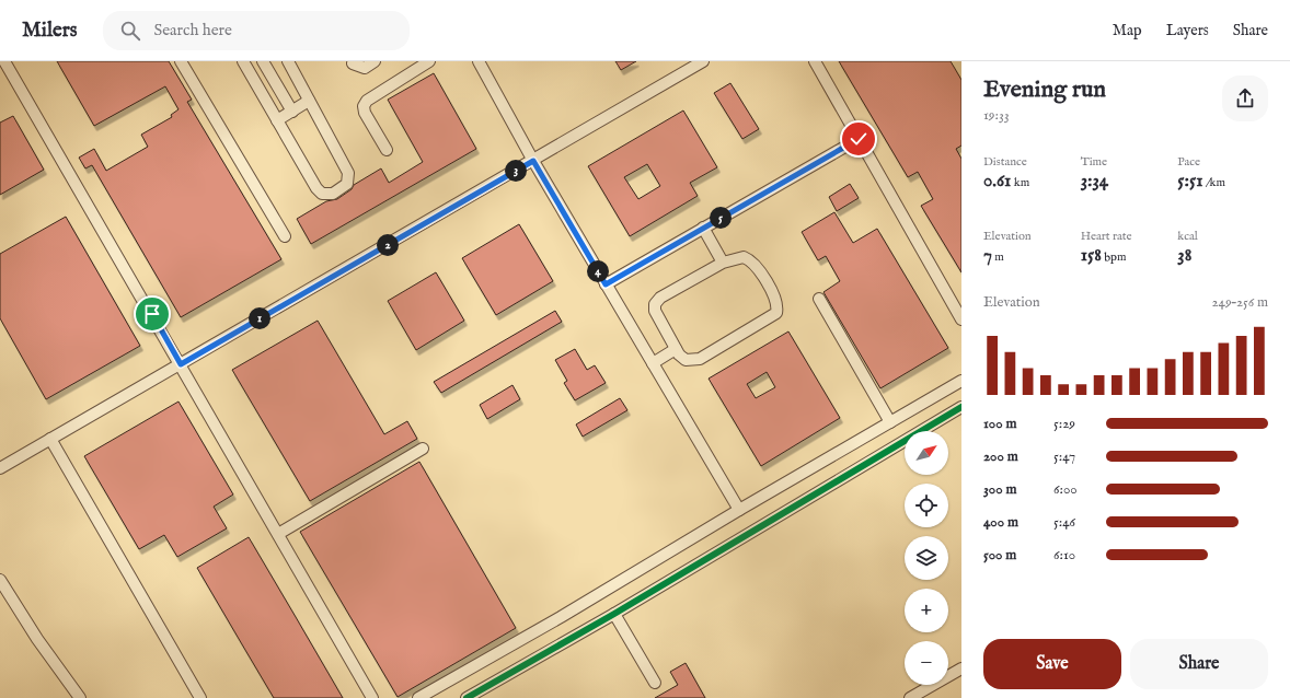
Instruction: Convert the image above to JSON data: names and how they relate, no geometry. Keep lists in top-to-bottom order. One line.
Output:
{"north":"top right","page":{"header":"Milers","search":"Search here","nav":["Map","Layers","Share"],"heading":["Evening run","19:33"],"stats":[["Distance","0.61 km"],["Time","3:34"],["Pace","5:51 /km"],["Elevation","7 m"],["Heart rate","158 bpm"],["kcal","38"]],"pins":["3","5","2","4","1"],"chart":["Elevation","249–256 m"],"list":[{"name":"100 m","note":"5:29"},{"name":"200 m","note":"5:47"},{"name":"300 m","note":"6:00"},{"name":"400 m","note":"5:46"},{"name":"500 m","note":"6:10"}],"map_buttons":["+","−"],"buttons":["Save","Share"]}}
